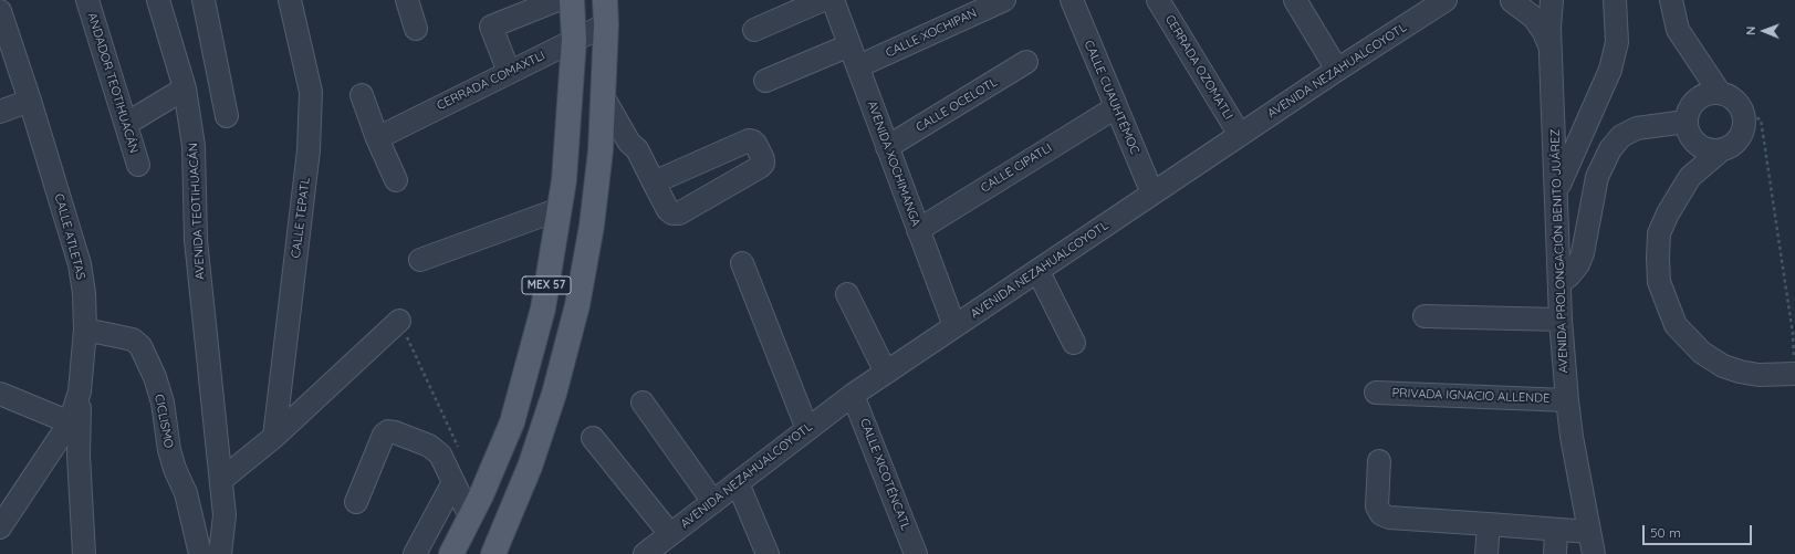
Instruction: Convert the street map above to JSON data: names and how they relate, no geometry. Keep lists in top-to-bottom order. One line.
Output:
{"streets":{"main road":["MEX 57"],"street":["CALLE XOCHIPAN","CERRADA OZOMATLI","AVENIDA NEZAHUALCOYOTL","CERRADA COMAXTLI","ANDADOR TEOTIHUACÁN","CALLE CUAUHTÉMOC","CALLE OCELOTL","AVENIDA XOCHIMANGA","CALLE CIPATLI","AVENIDA TEOTIHUACÁN","CALLE TEPATL","CALLE ATLETAS","AVENIDA PROLONGACIÓN BENITO JUÁREZ","PRIVADA IGNACIO ALLENDE","CICLISMO","CALLE XICOTÉNCATL"]},"crossings":[["CALLE XOCHIPAN","AVENIDA XOCHIMANGA"],["CERRADA OZOMATLI","AVENIDA NEZAHUALCOYOTL"],["AVENIDA NEZAHUALCOYOTL","CALLE CUAUHTÉMOC"],["AVENIDA NEZAHUALCOYOTL","AVENIDA XOCHIMANGA"],["AVENIDA NEZAHUALCOYOTL","CALLE XICOTÉNCATL"],["CERRADA COMAXTLI","MEX 57"],["CALLE CUAUHTÉMOC","CALLE CIPATLI"],["CALLE OCELOTL","AVENIDA XOCHIMANGA"],["AVENIDA XOCHIMANGA","CALLE CIPATLI"],["CALLE ATLETAS","CICLISMO"],["AVENIDA PROLONGACIÓN BENITO JUÁREZ","PRIVADA IGNACIO ALLENDE"]],"scale_bar":"50 m","north":"left"}
